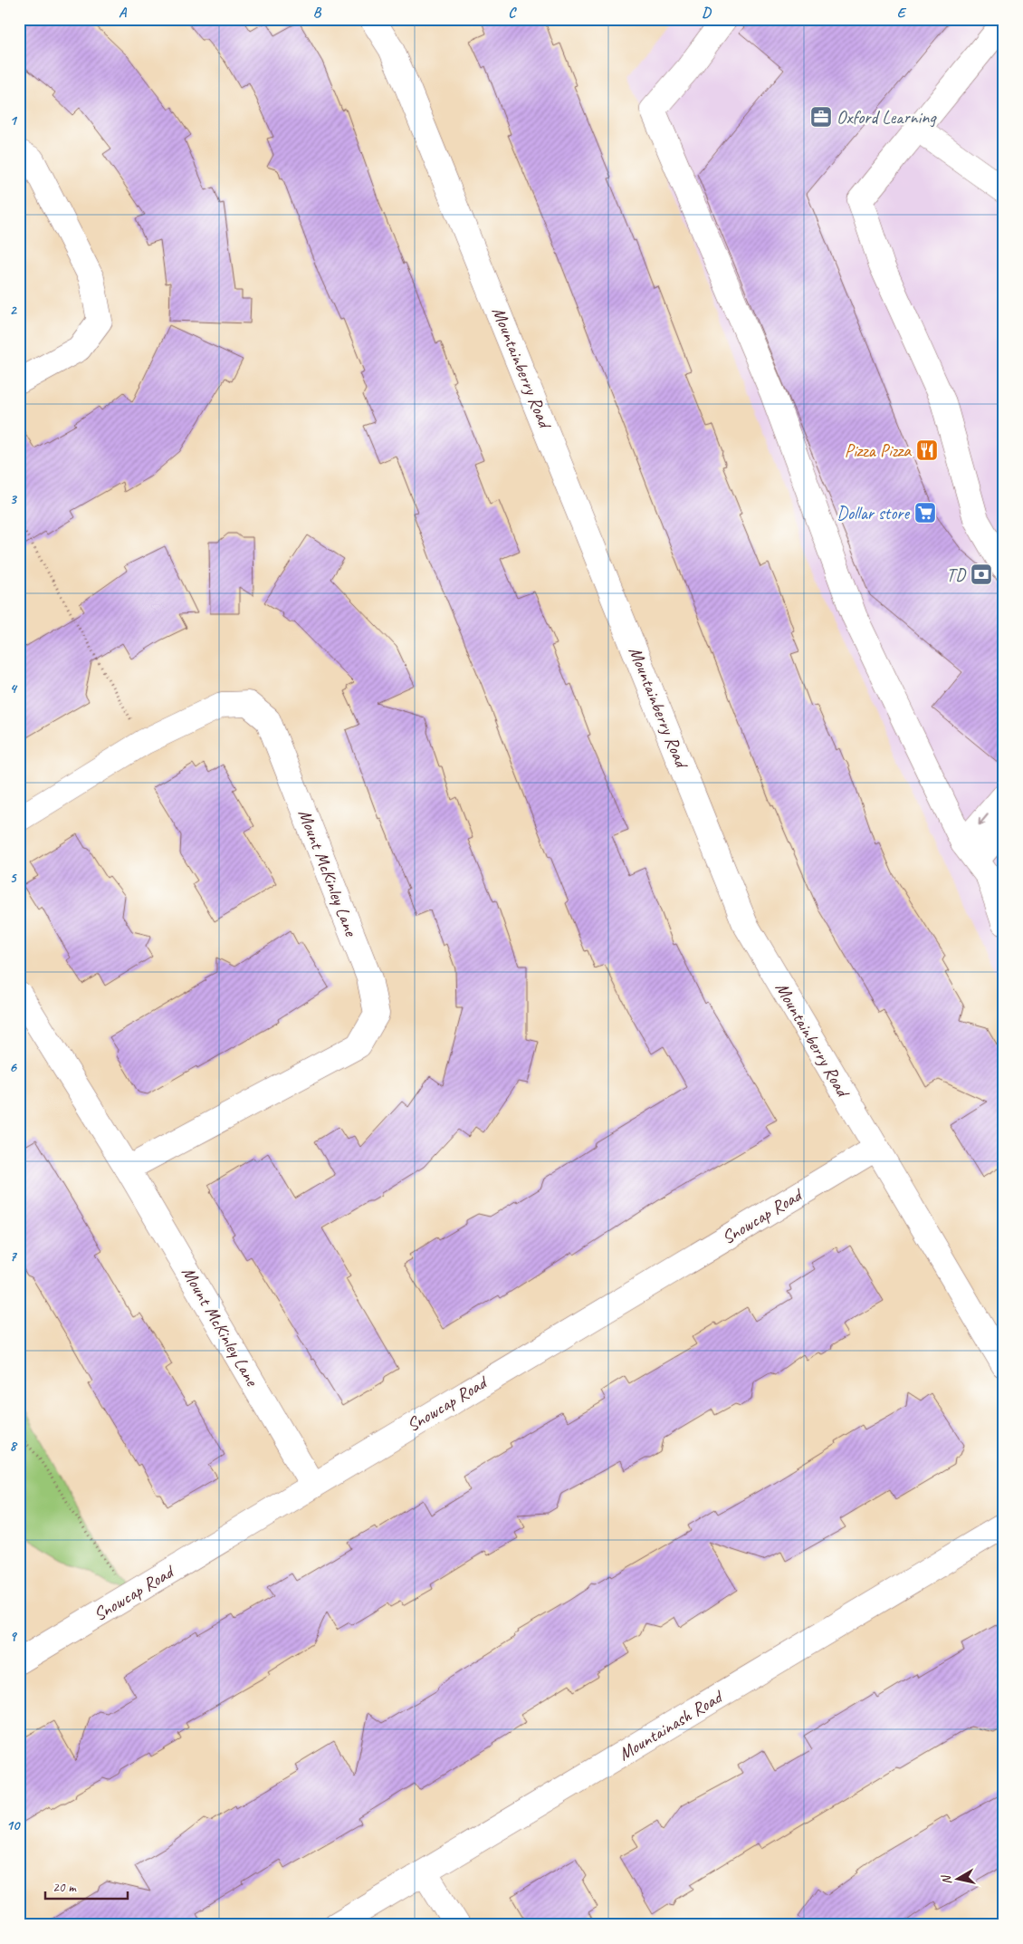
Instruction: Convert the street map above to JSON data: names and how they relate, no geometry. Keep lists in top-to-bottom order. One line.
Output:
{"streets":{"street":["Mountainberry Road","Mount McKinley Lane","Snowcap Road","Mountainash Road"]},"crossings":[["Mountainberry Road","Snowcap Road"],["Mount McKinley Lane","Snowcap Road"]],"places":{"office":["Oxford Learning"],"restaurant":["Pizza Pizza"],"supermarket":["Dollar store"],"bank":["TD"]},"scale_bar":"20 m","north":"left","grid":{"columns":["A","B","C","D","E"],"rows":["1","2","3","4","5","6","7","8","9","10"]}}
